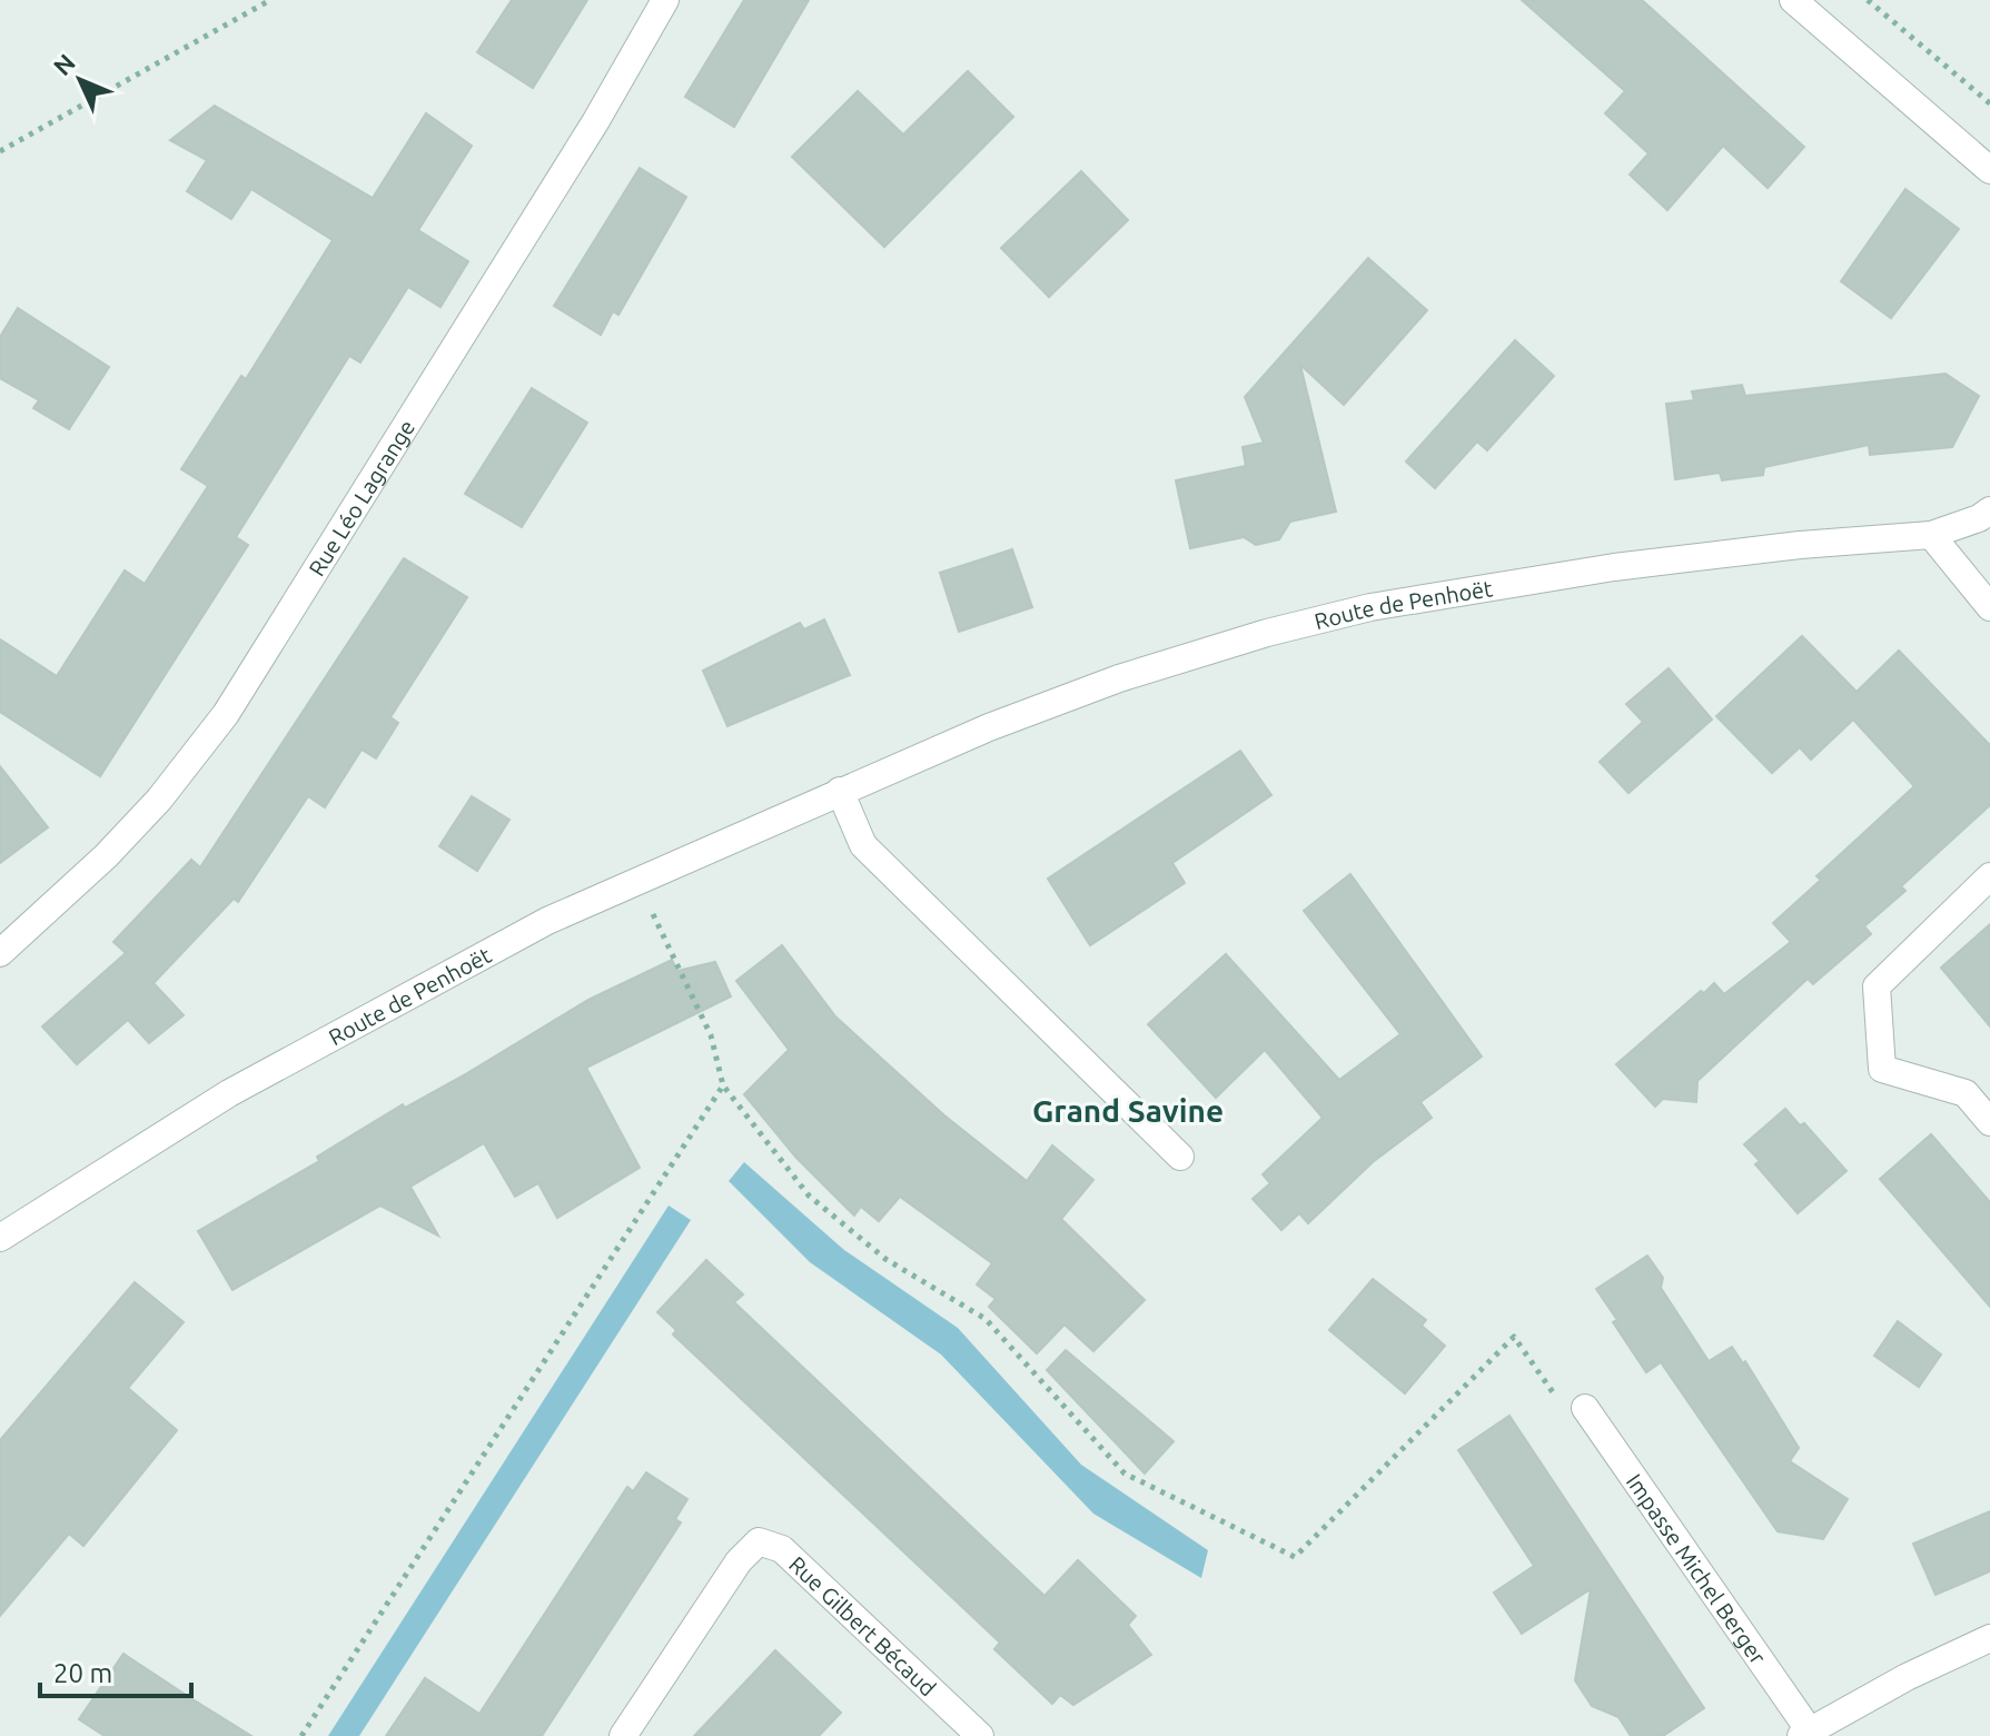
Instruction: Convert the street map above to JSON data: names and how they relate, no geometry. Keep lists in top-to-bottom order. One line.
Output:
{"streets":{"street":["Rue Léo Lagrange","Route de Penhoët","Impasse Michel Berger","Rue Gilbert Bécaud"]},"districts":["Grand Savine"],"scale_bar":"20 m","north":"top left"}
